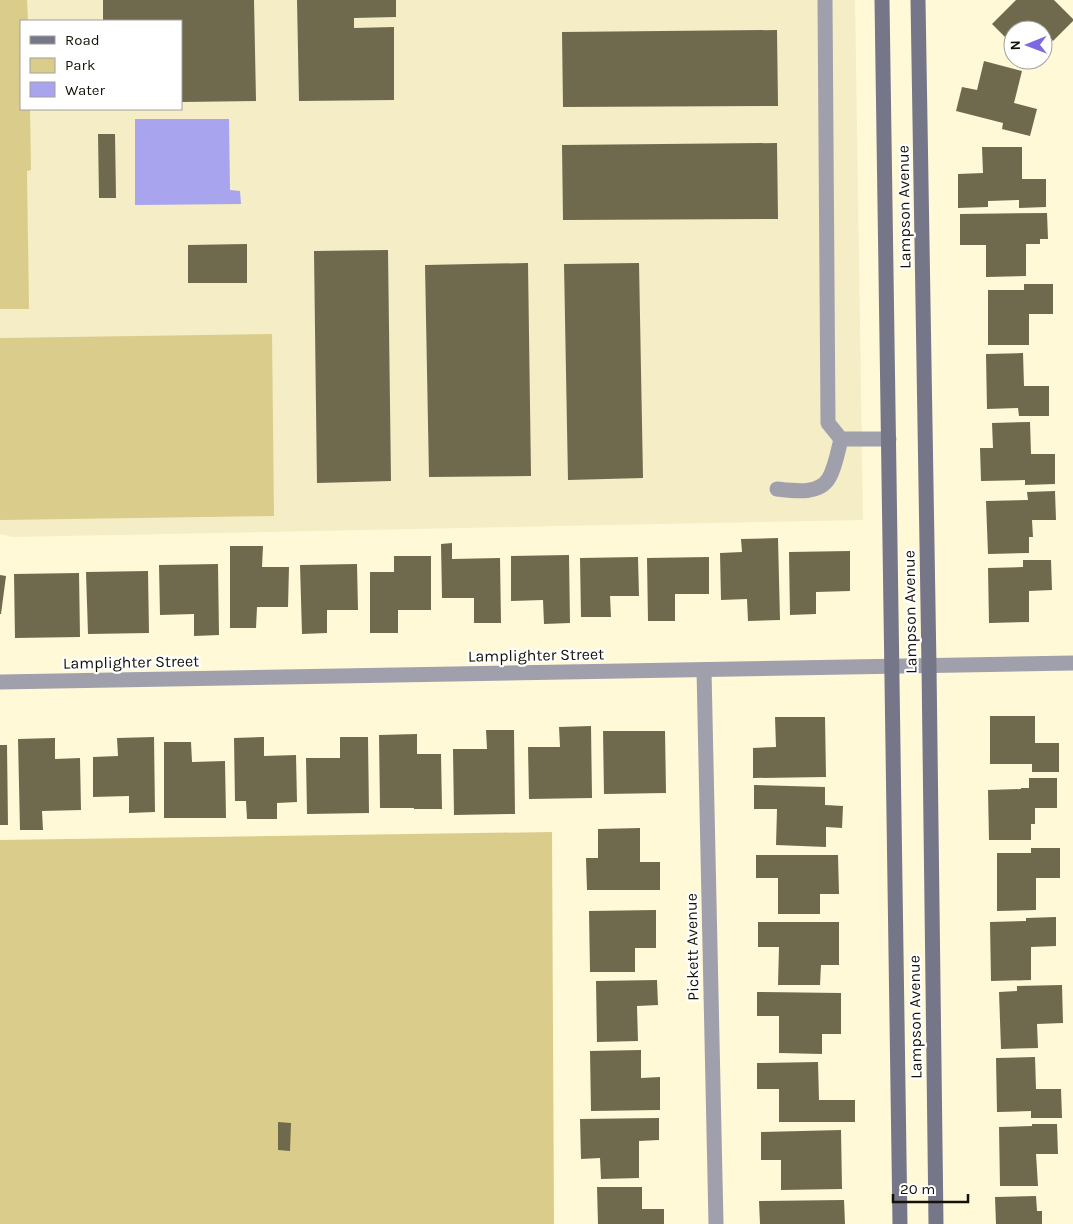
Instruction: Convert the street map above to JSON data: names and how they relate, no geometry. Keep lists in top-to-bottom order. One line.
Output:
{"streets":{"main road":["Lampson Avenue"],"street":["Lamplighter Street","Pickett Avenue"]},"crossings":[["Lampson Avenue","Lamplighter Street"],["Lamplighter Street","Pickett Avenue"]],"legend":["Road","Park","Water"],"scale_bar":"20 m","north":"left"}
